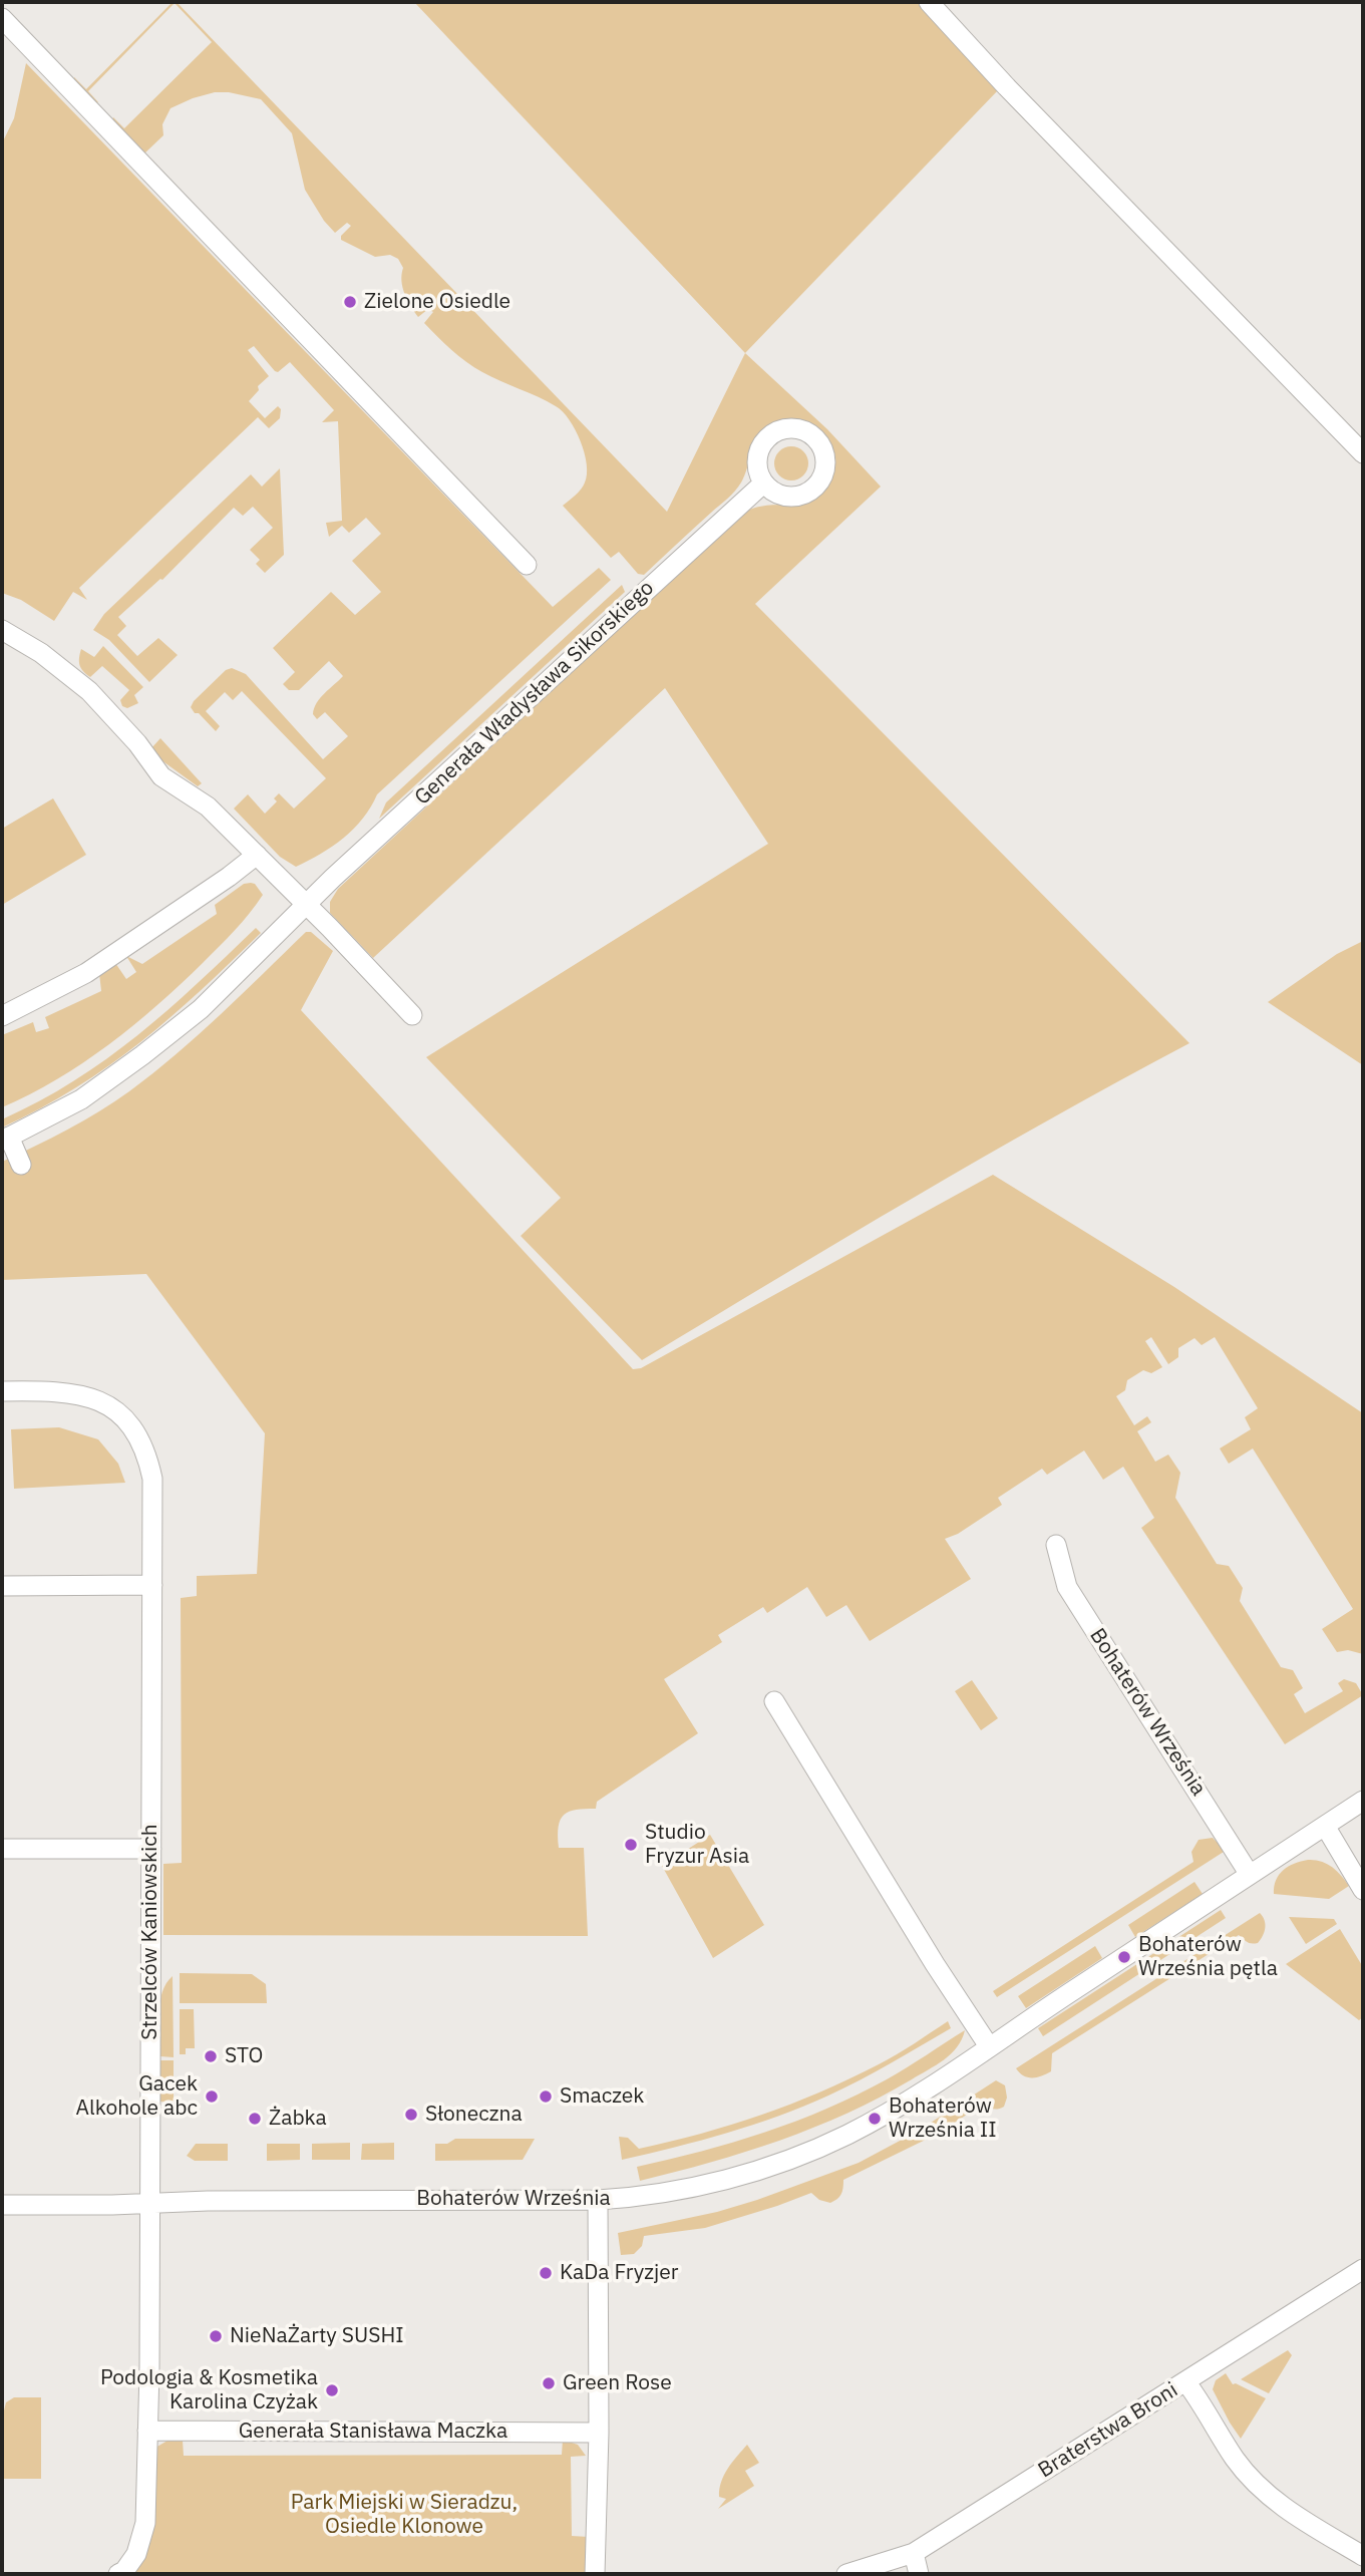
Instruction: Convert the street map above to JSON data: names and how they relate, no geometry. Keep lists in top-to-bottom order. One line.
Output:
{"streets":{"street":["Generała Władysława Sikorskiego","Bohaterów Września","Strzelców Kaniowskich","Braterstwa Broni","Generała Stanisława Maczka"]},"crossings":[["Bohaterów Września","Strzelców Kaniowskich"],["Strzelców Kaniowskich","Generała Stanisława Maczka"]],"parks":["Park Miejski w Sieradzu, Osiedle Klonowe"],"places":["Zielone Osiedle","Studio Fryzur Asia","Bohaterów Września pętla","STO","Gacek Alkohole abc","Smaczek","Słoneczna","Żabka","Bohaterów Września II","KaDa Fryzjer","NieNaŻarty SUSHI","Green Rose","Podologia & Kosmetika Karolina Czyżak"]}
